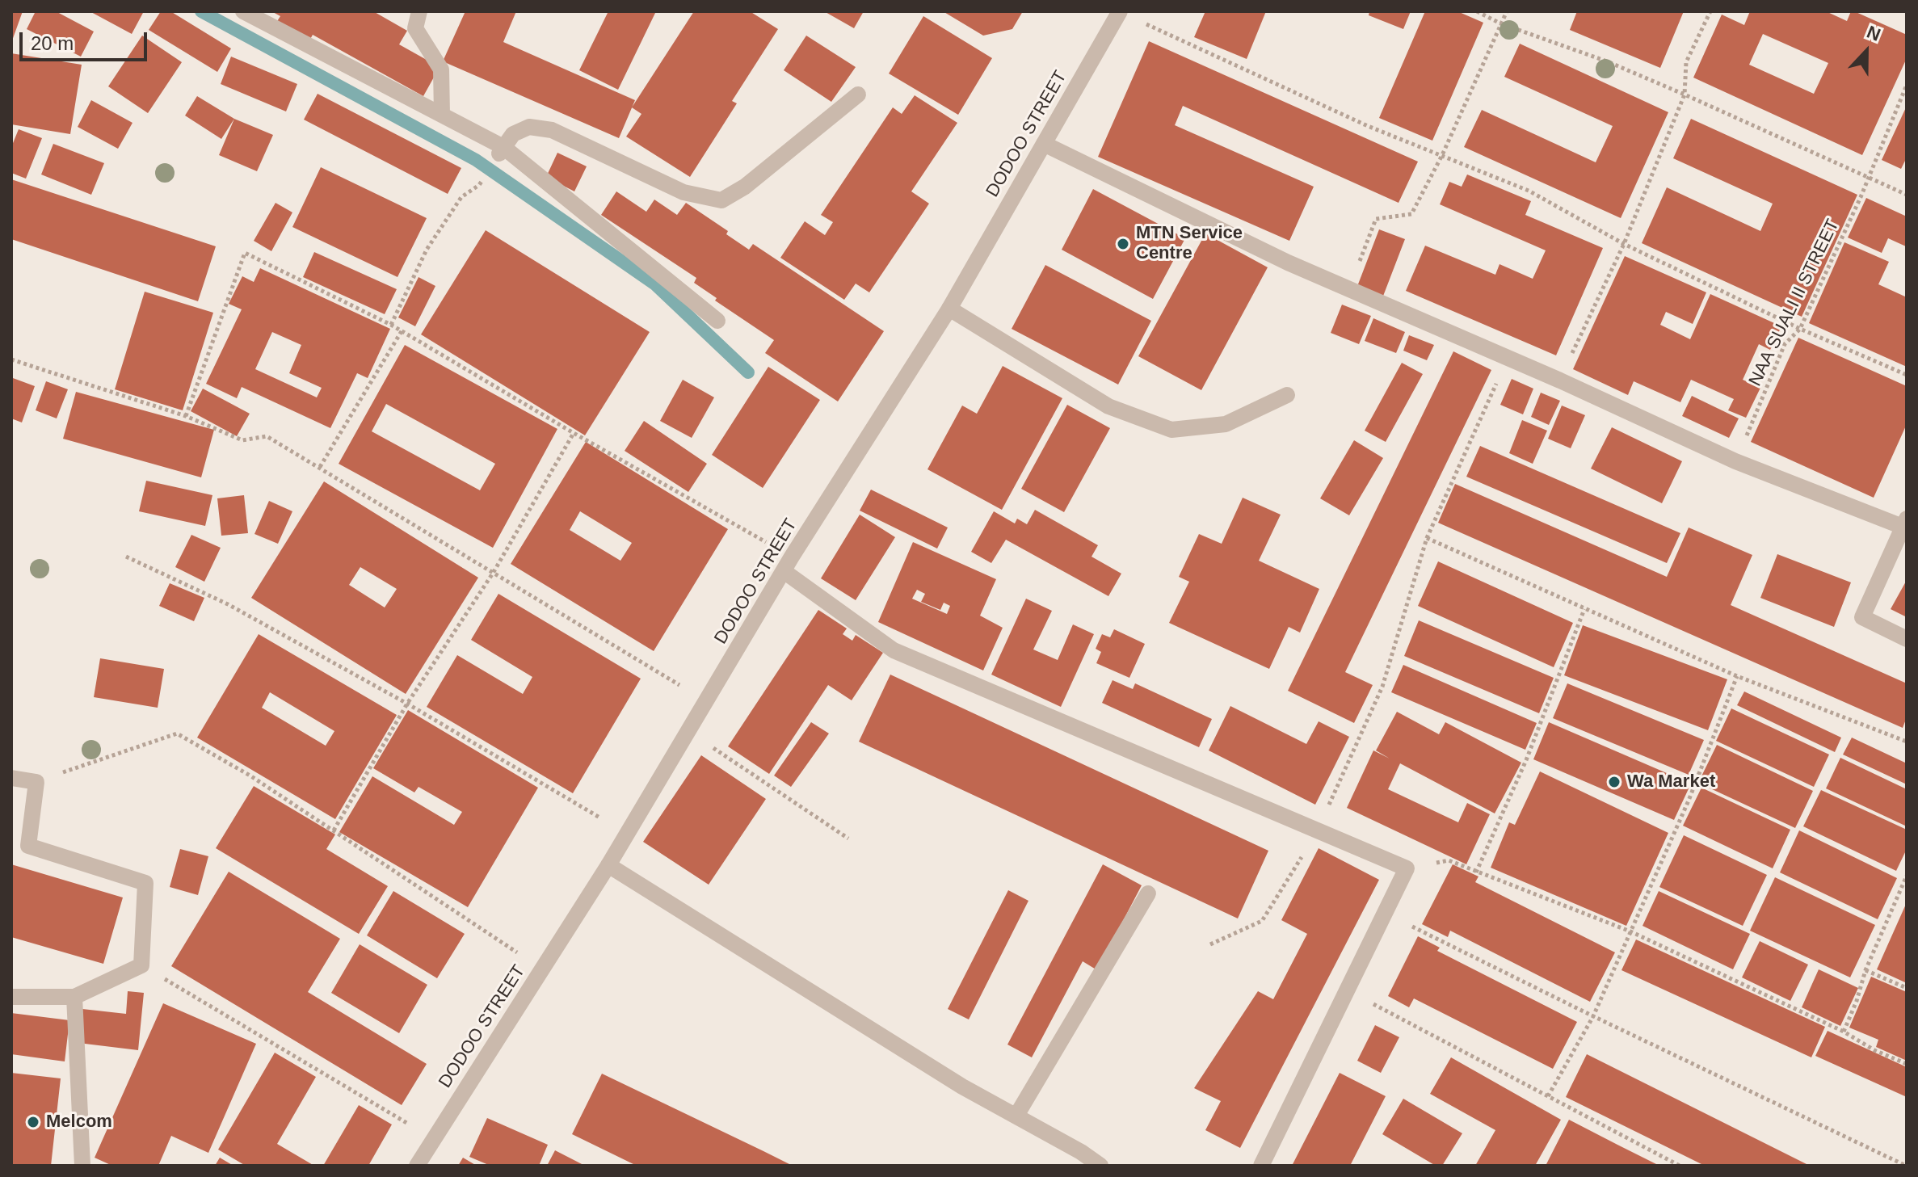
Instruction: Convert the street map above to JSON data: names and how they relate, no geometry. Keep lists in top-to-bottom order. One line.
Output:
{"streets":{"street":["DODOO STREET"],"path":["NAA SUALI II STREET"]},"places":["MTN Service Centre","Wa Market","Melcom"],"scale_bar":"20 m","north":"top"}
